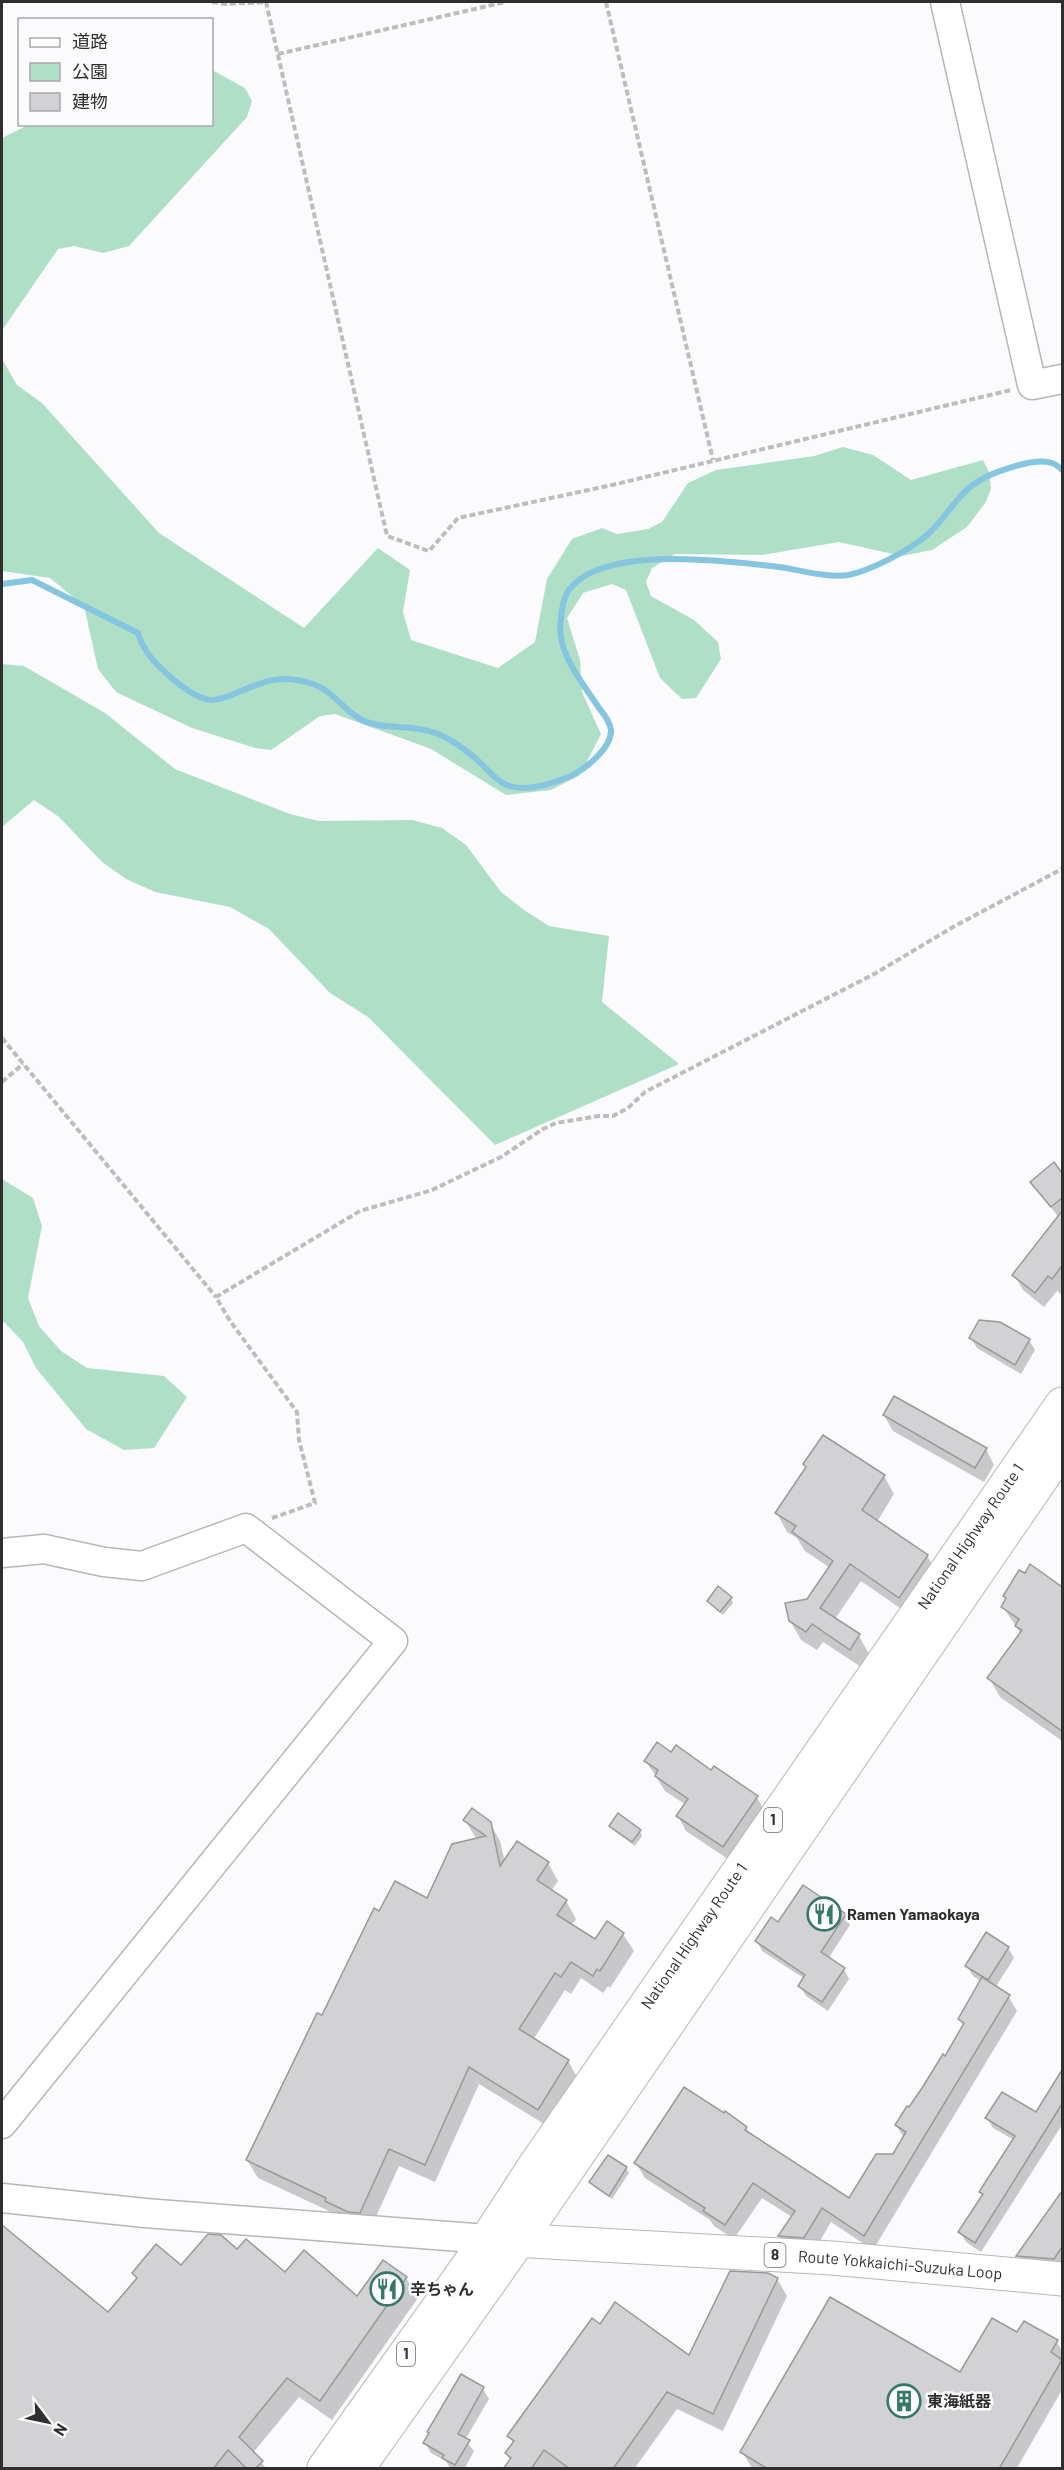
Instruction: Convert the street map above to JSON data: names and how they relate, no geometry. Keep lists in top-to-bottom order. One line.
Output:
{"streets":{"main road":["National Highway Route 1","1","8","Route Yokkaichi-Suzuka Loop"]},"crossings":[["National Highway Route 1","Route Yokkaichi-Suzuka Loop"]],"places":{"restaurant":["Ramen Yamaokaya","辛ちゃん"],"building":["東海紙器"]},"legend":["道路","公園","建物"],"north":"bottom right"}
